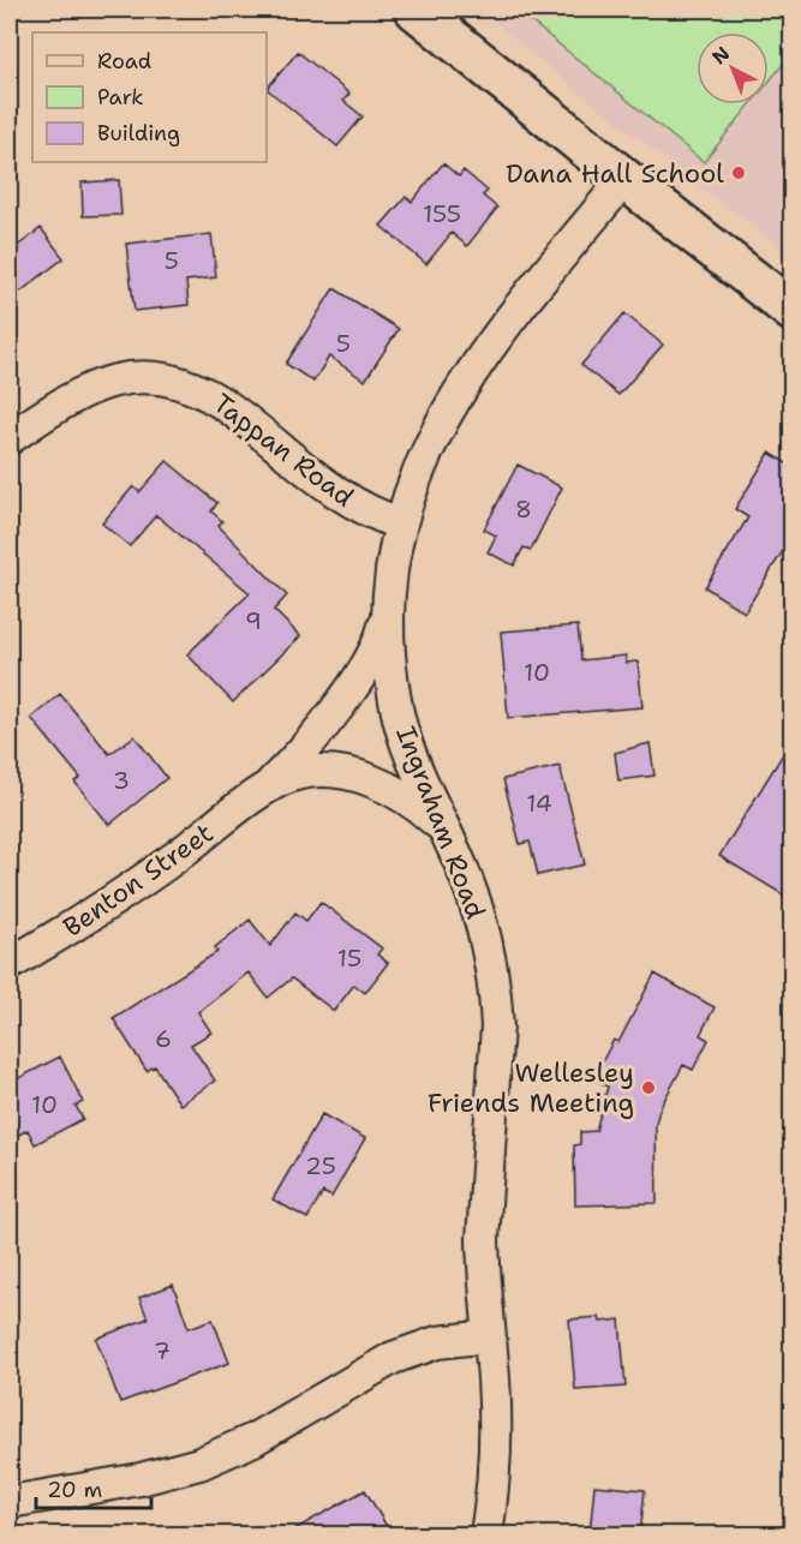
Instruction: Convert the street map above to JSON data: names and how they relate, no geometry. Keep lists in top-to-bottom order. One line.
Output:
{"streets":{"street":["Tappan Road","Ingraham Road","Benton Street"]},"crossings":[["Tappan Road","Ingraham Road"],["Ingraham Road","Benton Street"]],"places":["Dana Hall School","Wellesley Friends Meeting"],"house_numbers":["155","5","5","8","9","10","3","14","15","6","10","25","7"],"legend":["Road","Park","Building"],"scale_bar":"20 m","north":"top left"}
